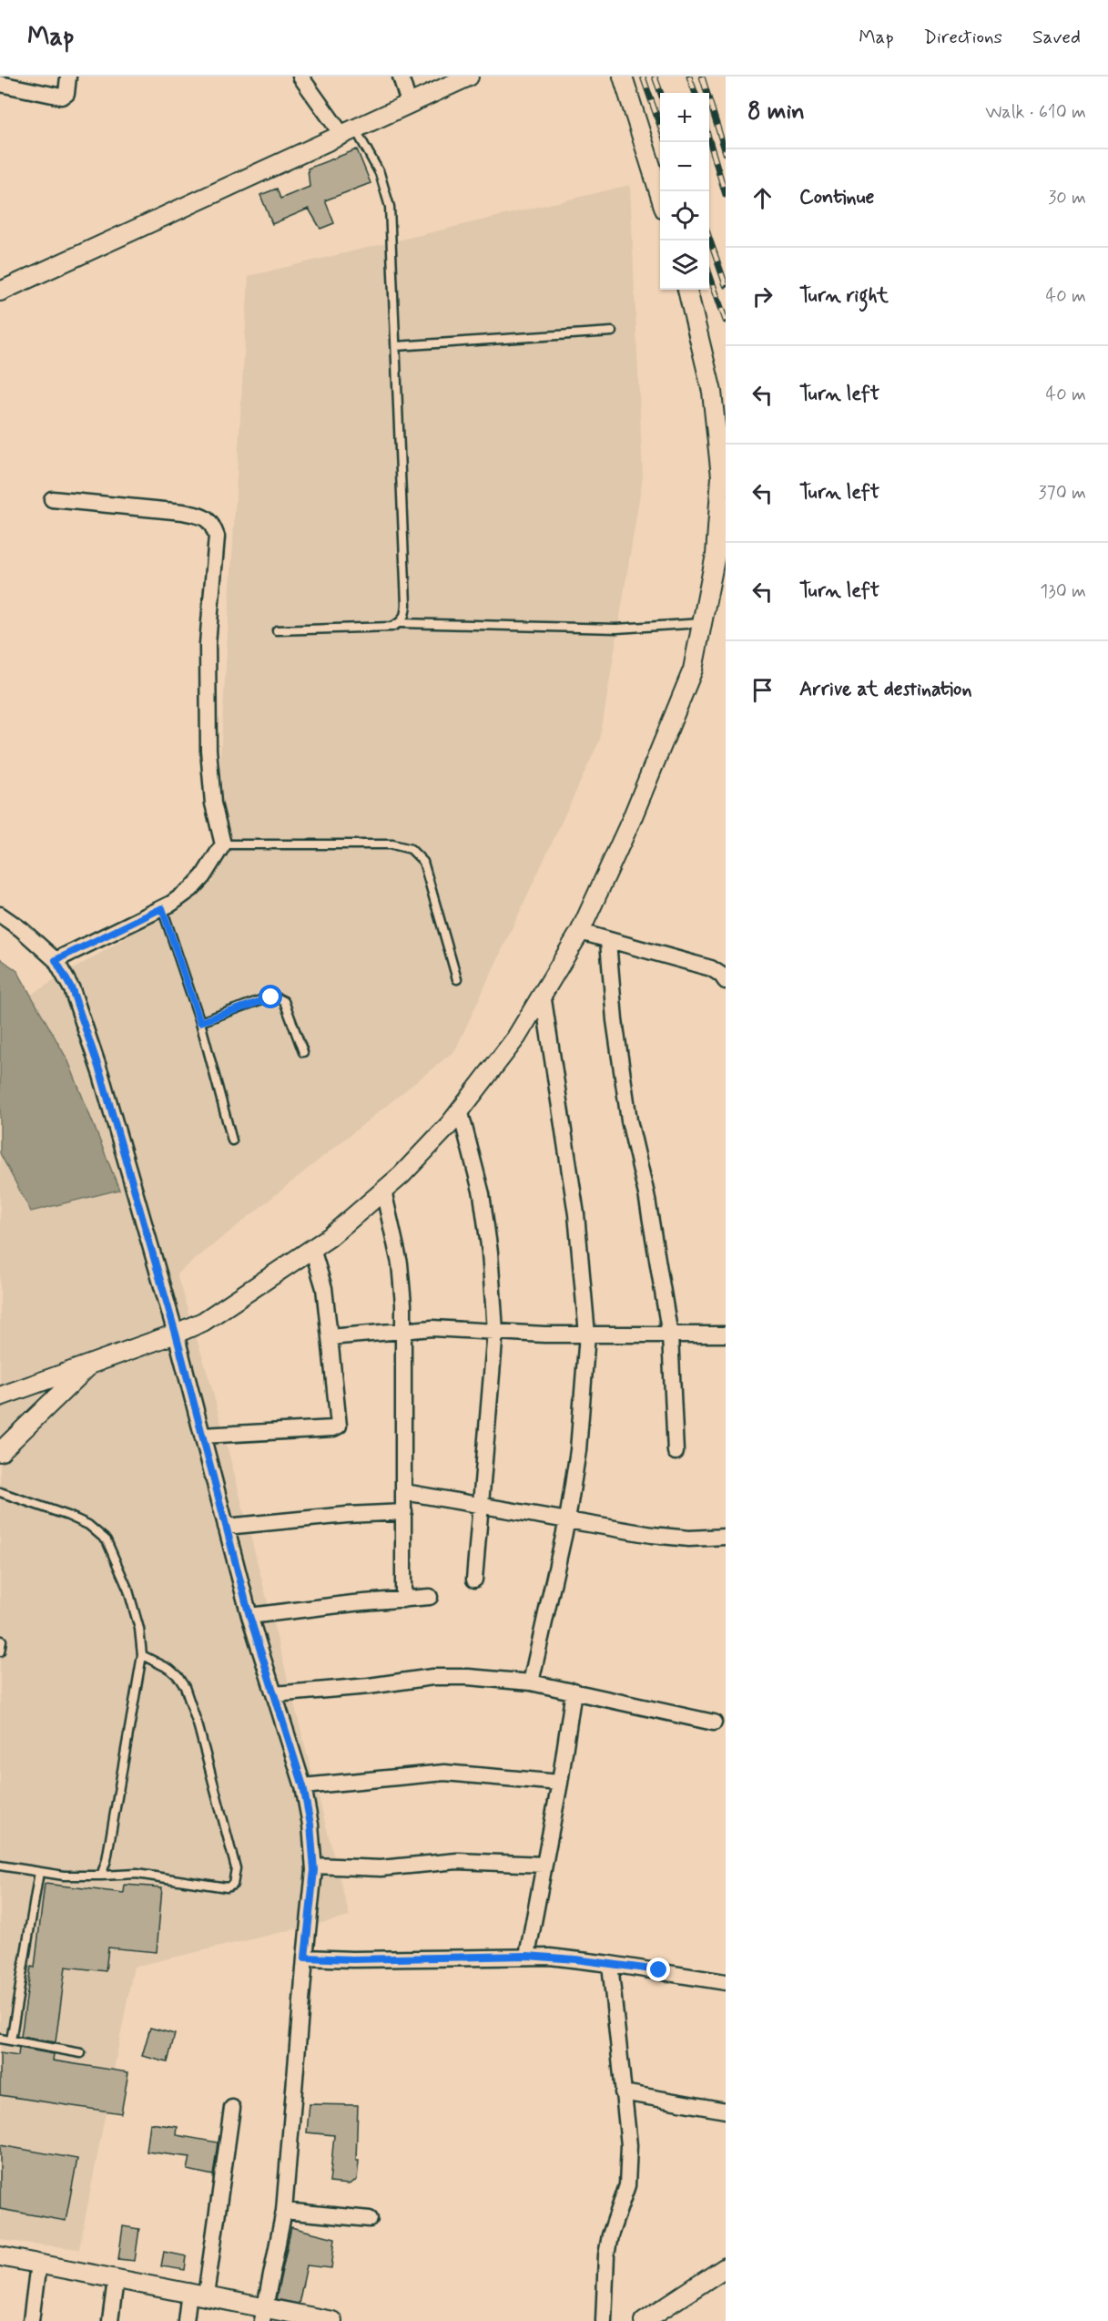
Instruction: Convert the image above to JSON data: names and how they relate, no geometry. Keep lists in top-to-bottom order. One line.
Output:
{"page":{"header":"Map","nav":["Map","Directions","Saved"],"heading":["8 min","Walk · 610 m"],"map_buttons":["+","−"],"list":[["Continue","30 m"],["Turn right","40 m"],["Turn left","40 m"],["Turn left","370 m"],["Turn left","130 m"],"Arrive at destination"]}}
